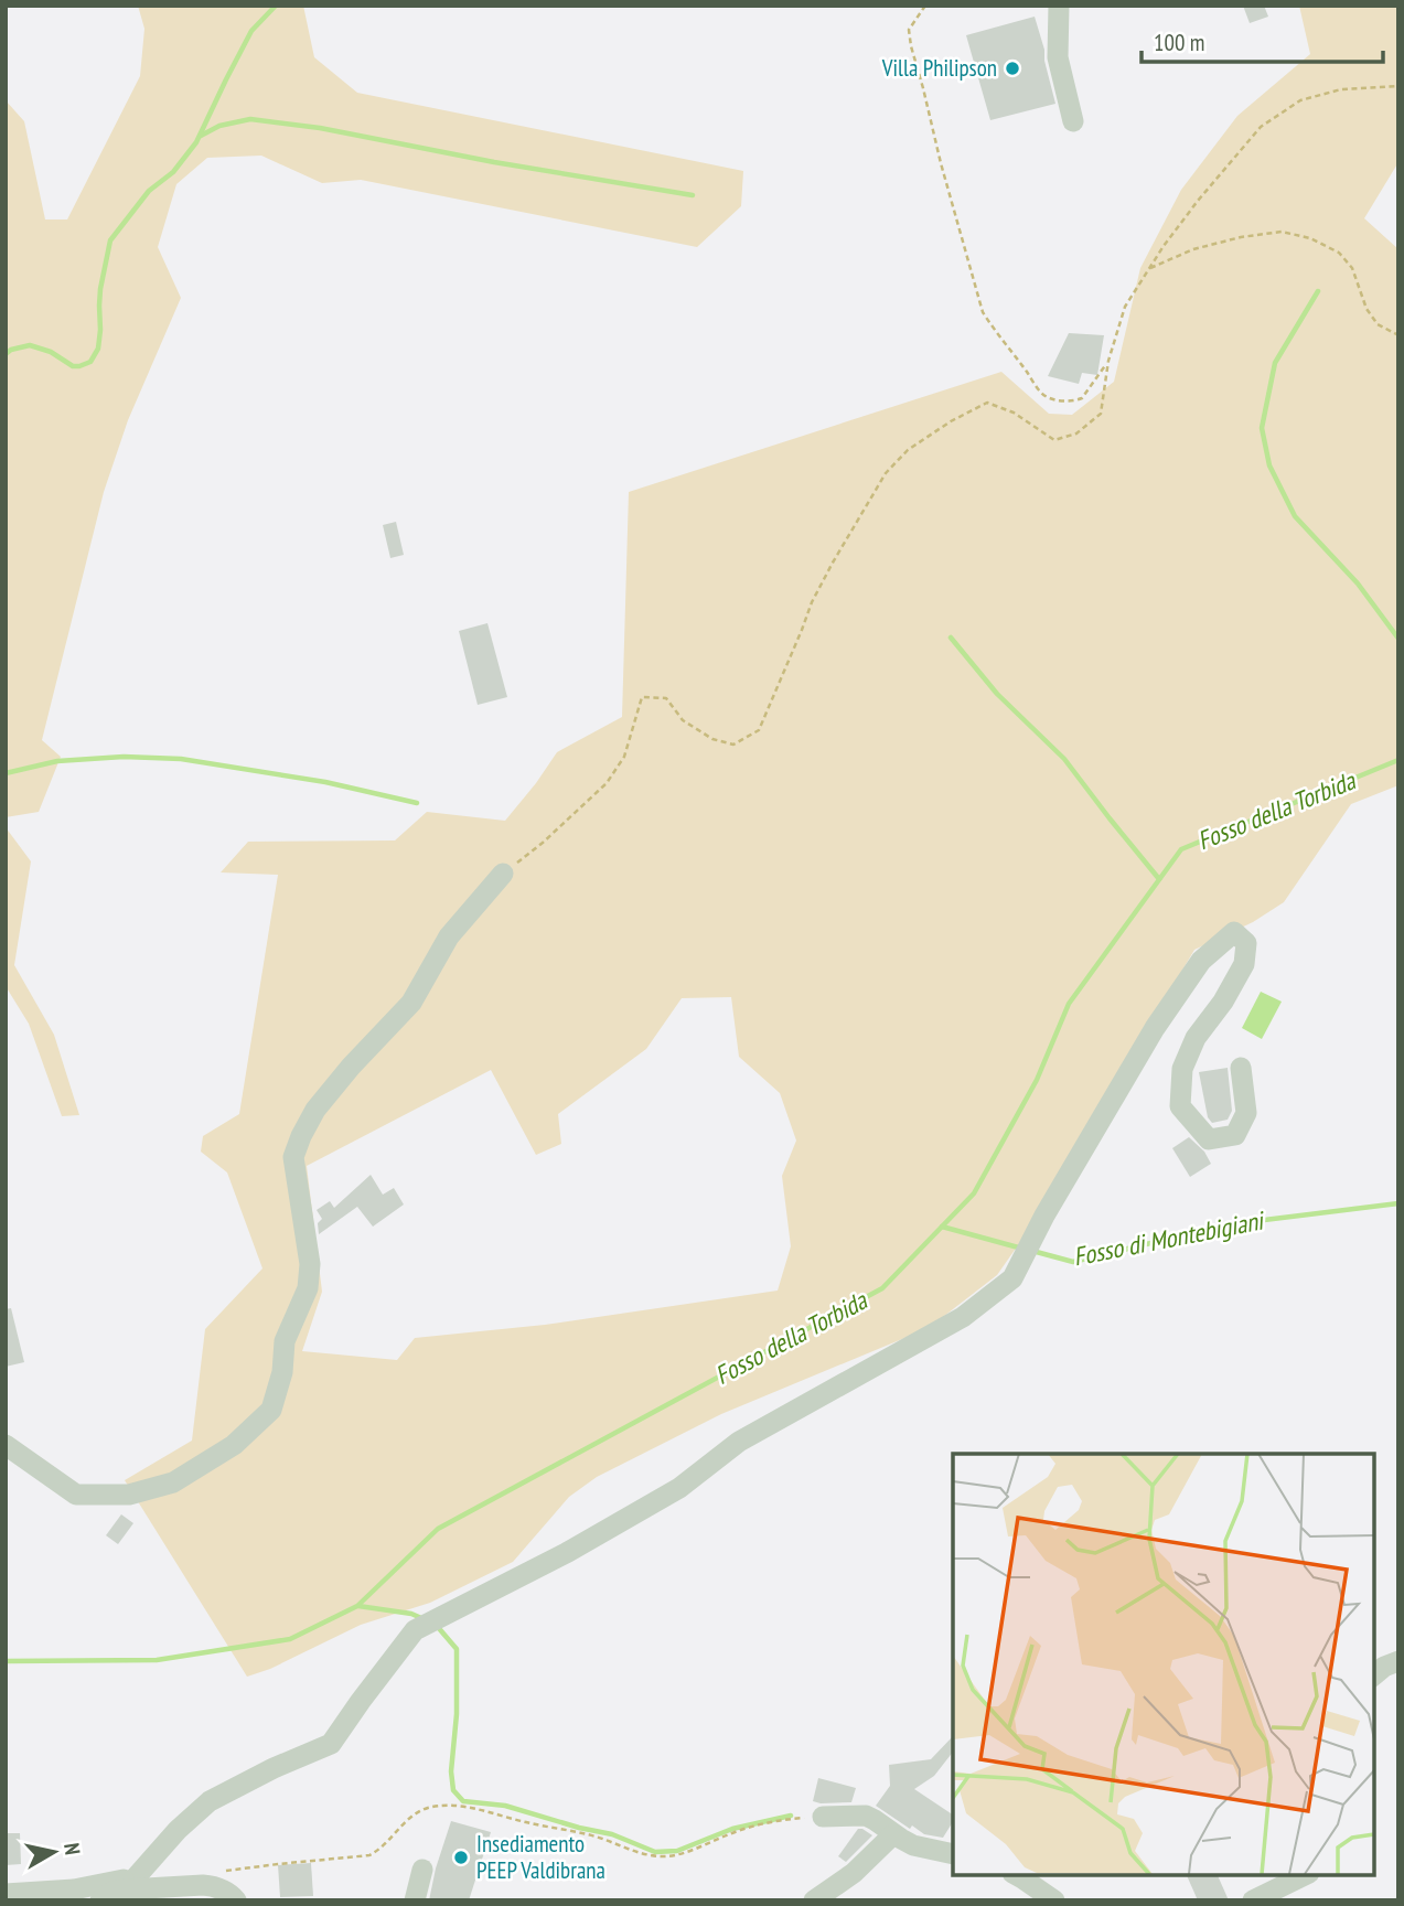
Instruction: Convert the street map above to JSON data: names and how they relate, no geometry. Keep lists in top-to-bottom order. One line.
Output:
{"water":["Fosso della Torbida","Fosso di Montebigiani"],"places":["Villa Philipson","Insediamento PEEP Valdibrana"],"scale_bar":"100 m","north":"right"}
